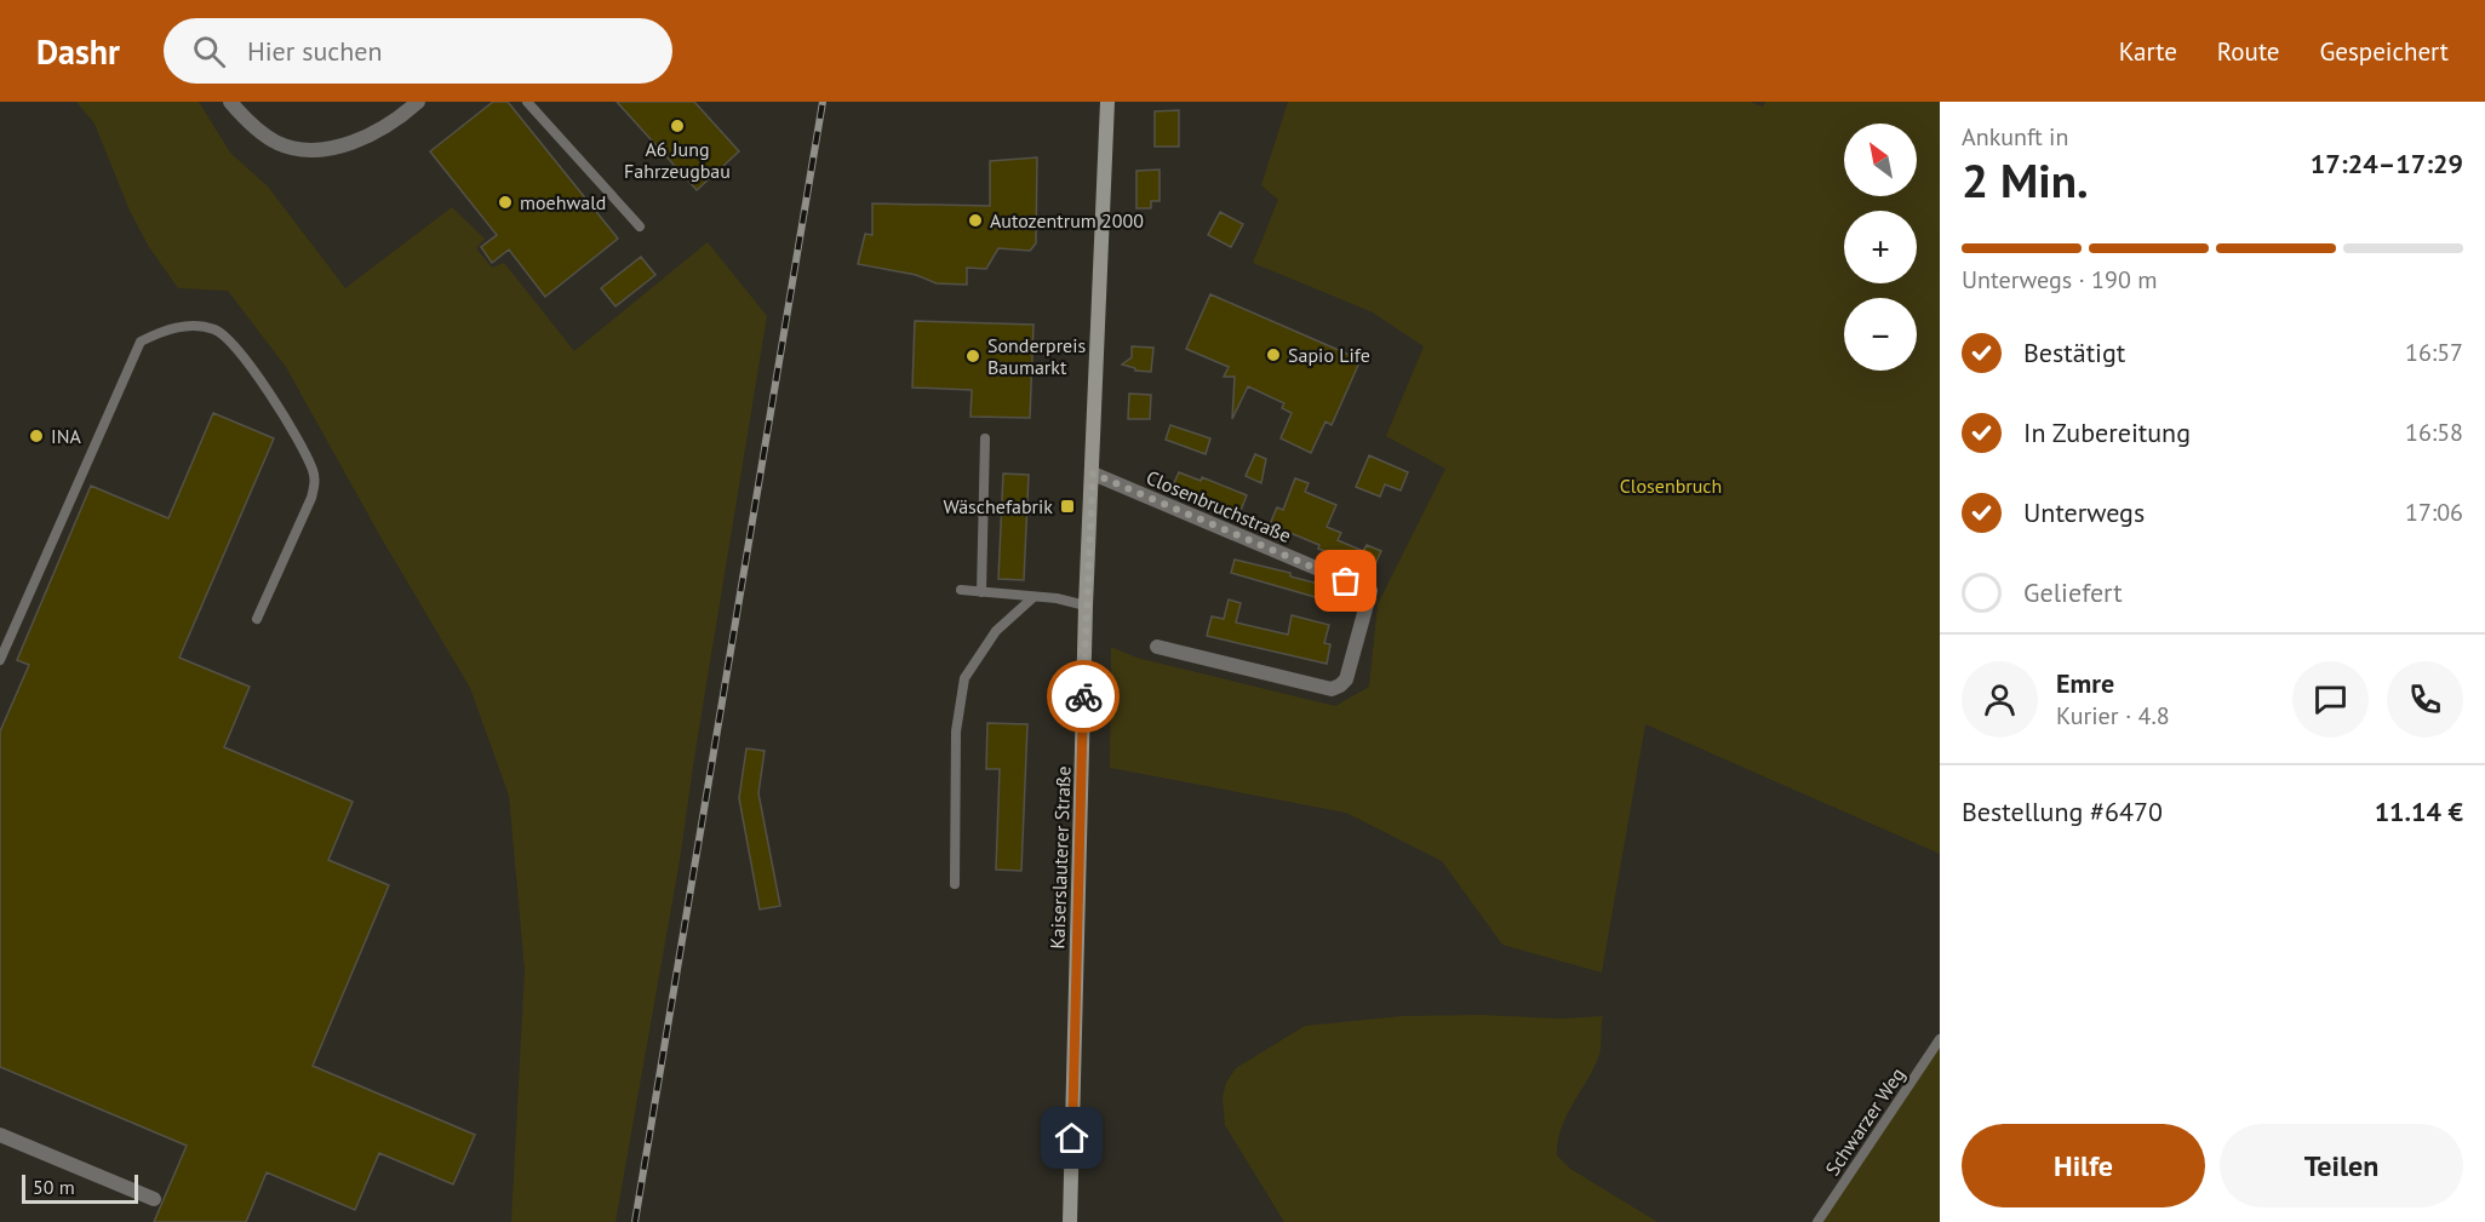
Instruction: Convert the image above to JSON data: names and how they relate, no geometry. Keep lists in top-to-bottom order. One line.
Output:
{"streets":{"main road":["Kaiserslauterer Straße"],"street":["Closenbruchstraße"],"lane":["Schwarzer Weg"]},"crossings":[["Closenbruchstraße","Kaiserslauterer Straße"]],"parks":["Closenbruch"],"places":{"other":["A6 Jung Fahrzeugbau","moehwald","Autozentrum 2000","Sapio Life","Sonderpreis Baumarkt","INA"],"transit":["Wäschefabrik"]},"scale_bar":"50 m","north":"top left","page":{"header":"Dashr","search":"Hier suchen","nav":["Karte","Route","Gespeichert"],"heading":["2 Min.","Ankunft in","17:24–17:29"],"panel":["Emre","Kurier · 4.8","Bestellung #6470","11.14 €"],"map_buttons":["+","−"],"bar":"Unterwegs · 190 m","list":[["Bestätigt","16:57"],["In Zubereitung","16:58"],["Unterwegs","17:06"],"Geliefert"],"buttons":["Hilfe","Teilen"],"scale":"50 m"}}
